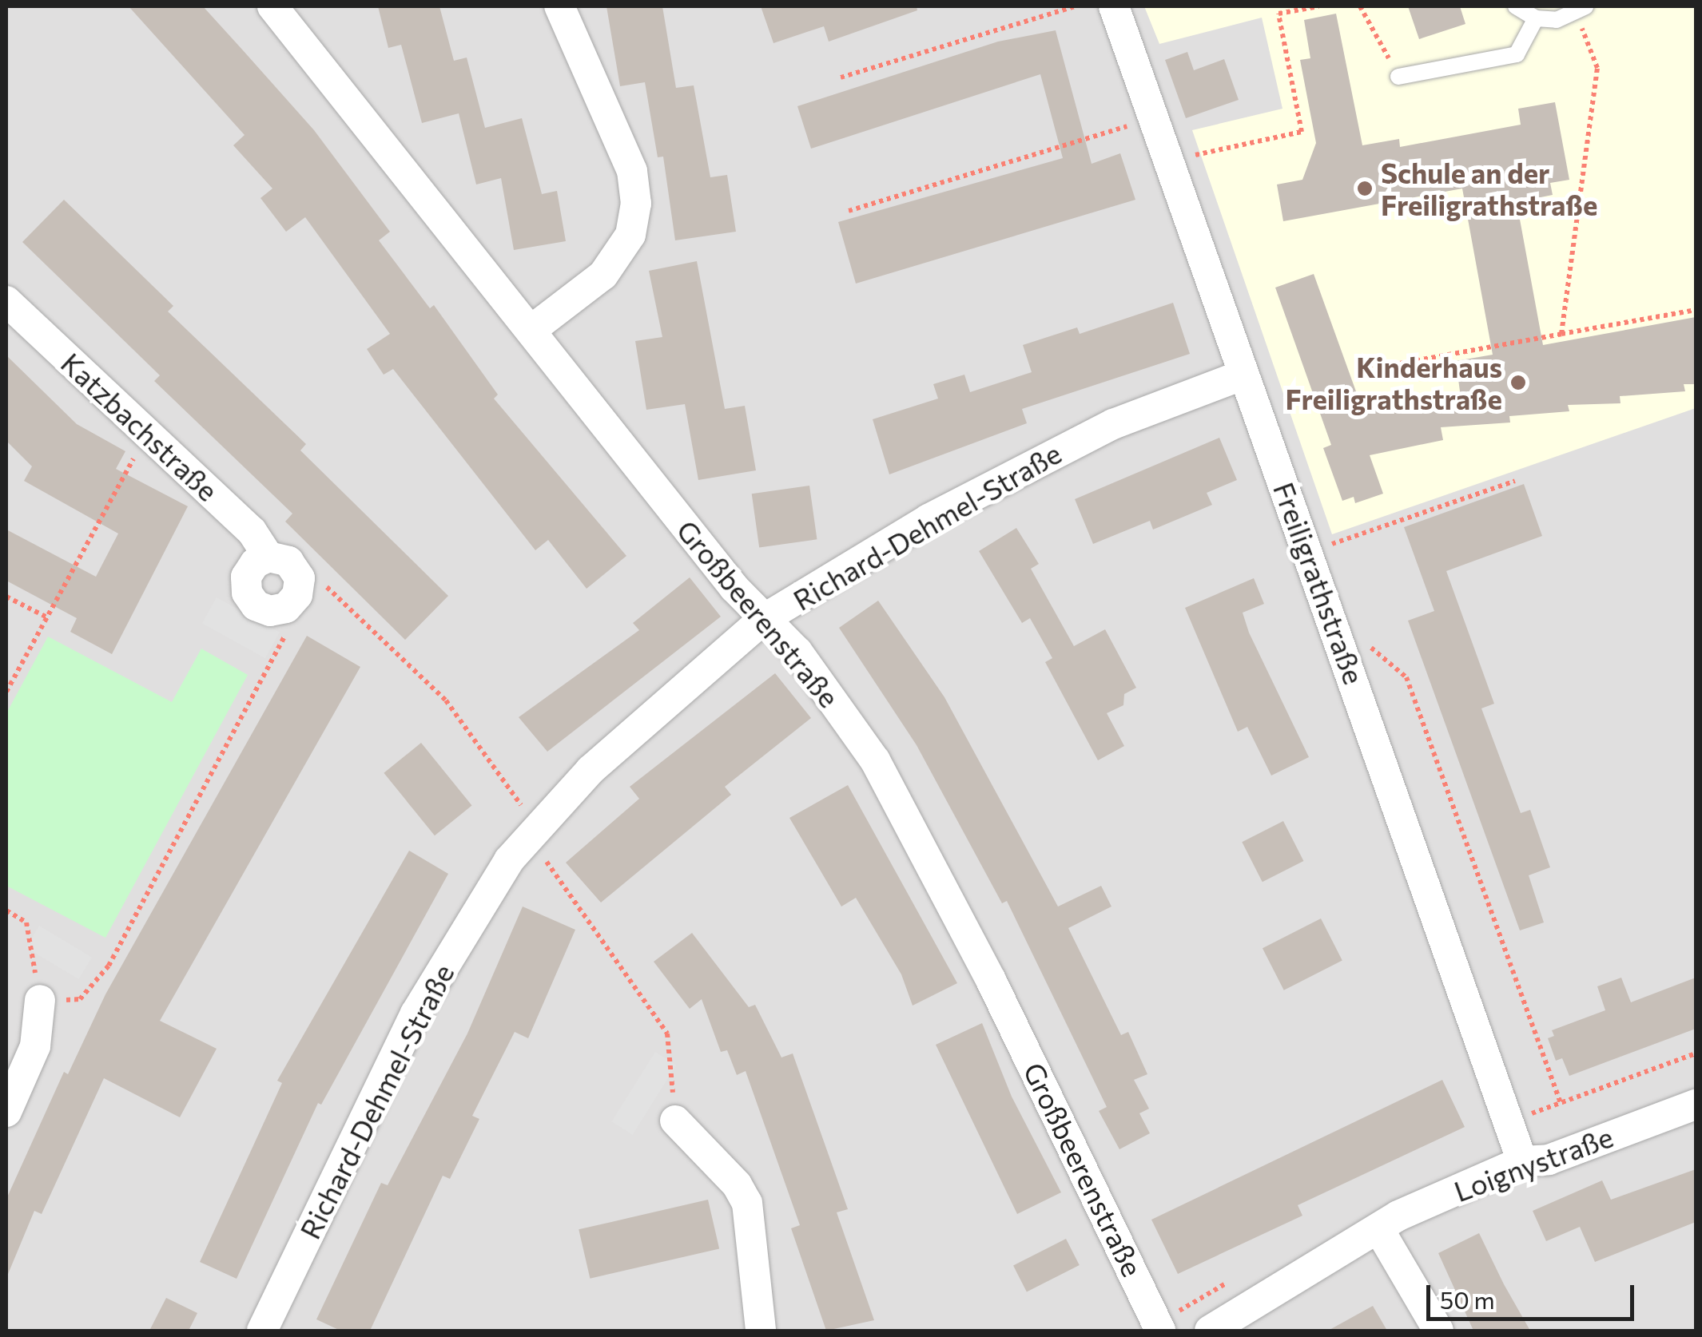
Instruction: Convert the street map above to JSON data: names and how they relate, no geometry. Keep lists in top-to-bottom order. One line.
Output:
{"streets":{"street":["Katzbachstraße","Richard-Dehmel-Straße","Freiligrathstraße","Großbeerenstraße","Loignystraße"]},"crossings":[["Richard-Dehmel-Straße","Freiligrathstraße"],["Richard-Dehmel-Straße","Großbeerenstraße"],["Freiligrathstraße","Loignystraße"]],"places":["Schule an der Freiligrathstraße","Kinderhaus Freiligrathstraße"],"scale_bar":"50 m"}
